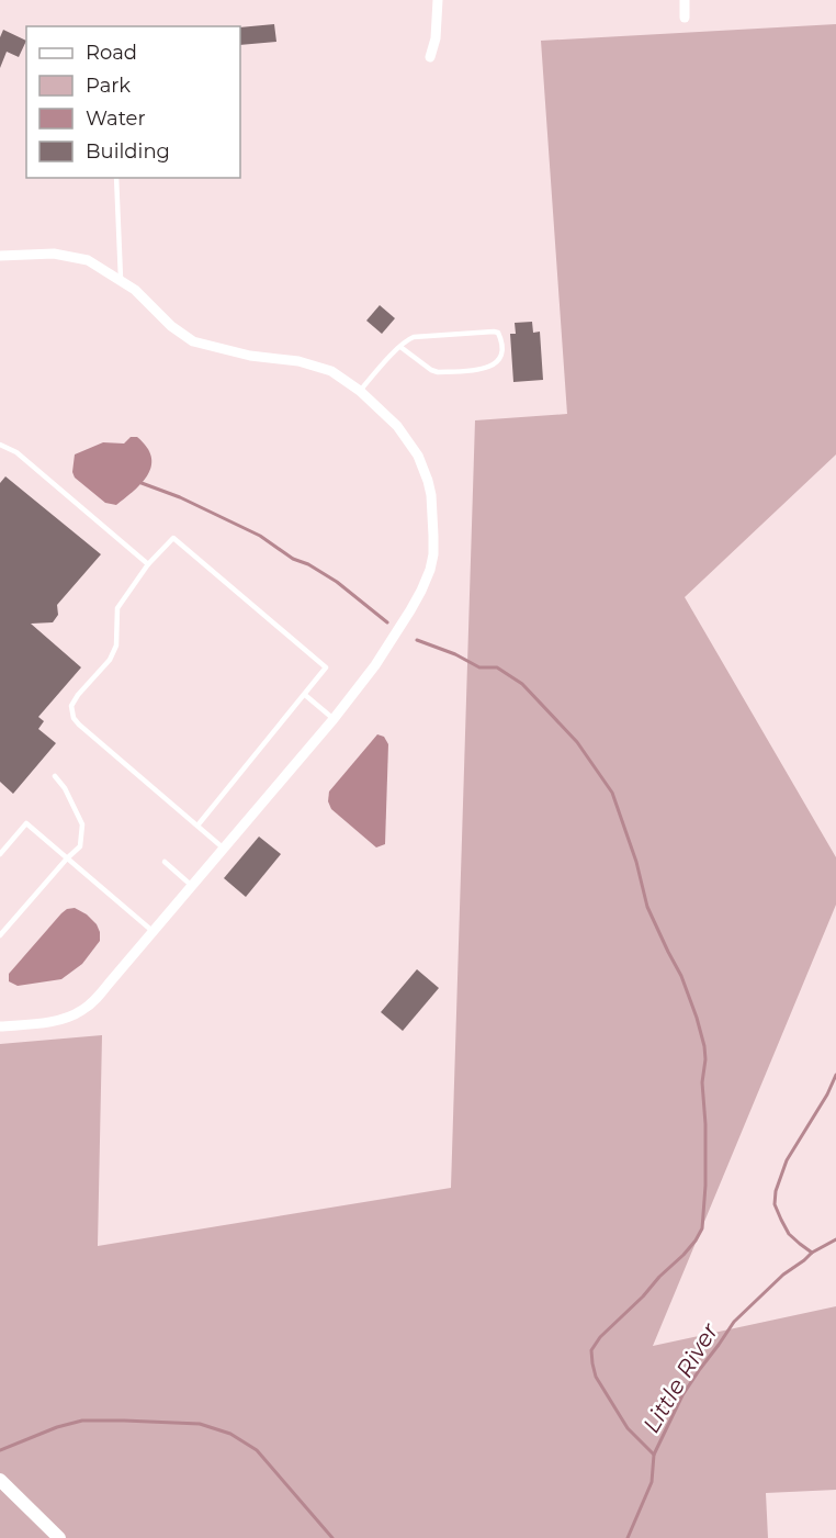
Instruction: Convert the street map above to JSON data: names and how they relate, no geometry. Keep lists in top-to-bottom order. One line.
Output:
{"water":["Little River"],"legend":["Road","Park","Water","Building"]}
